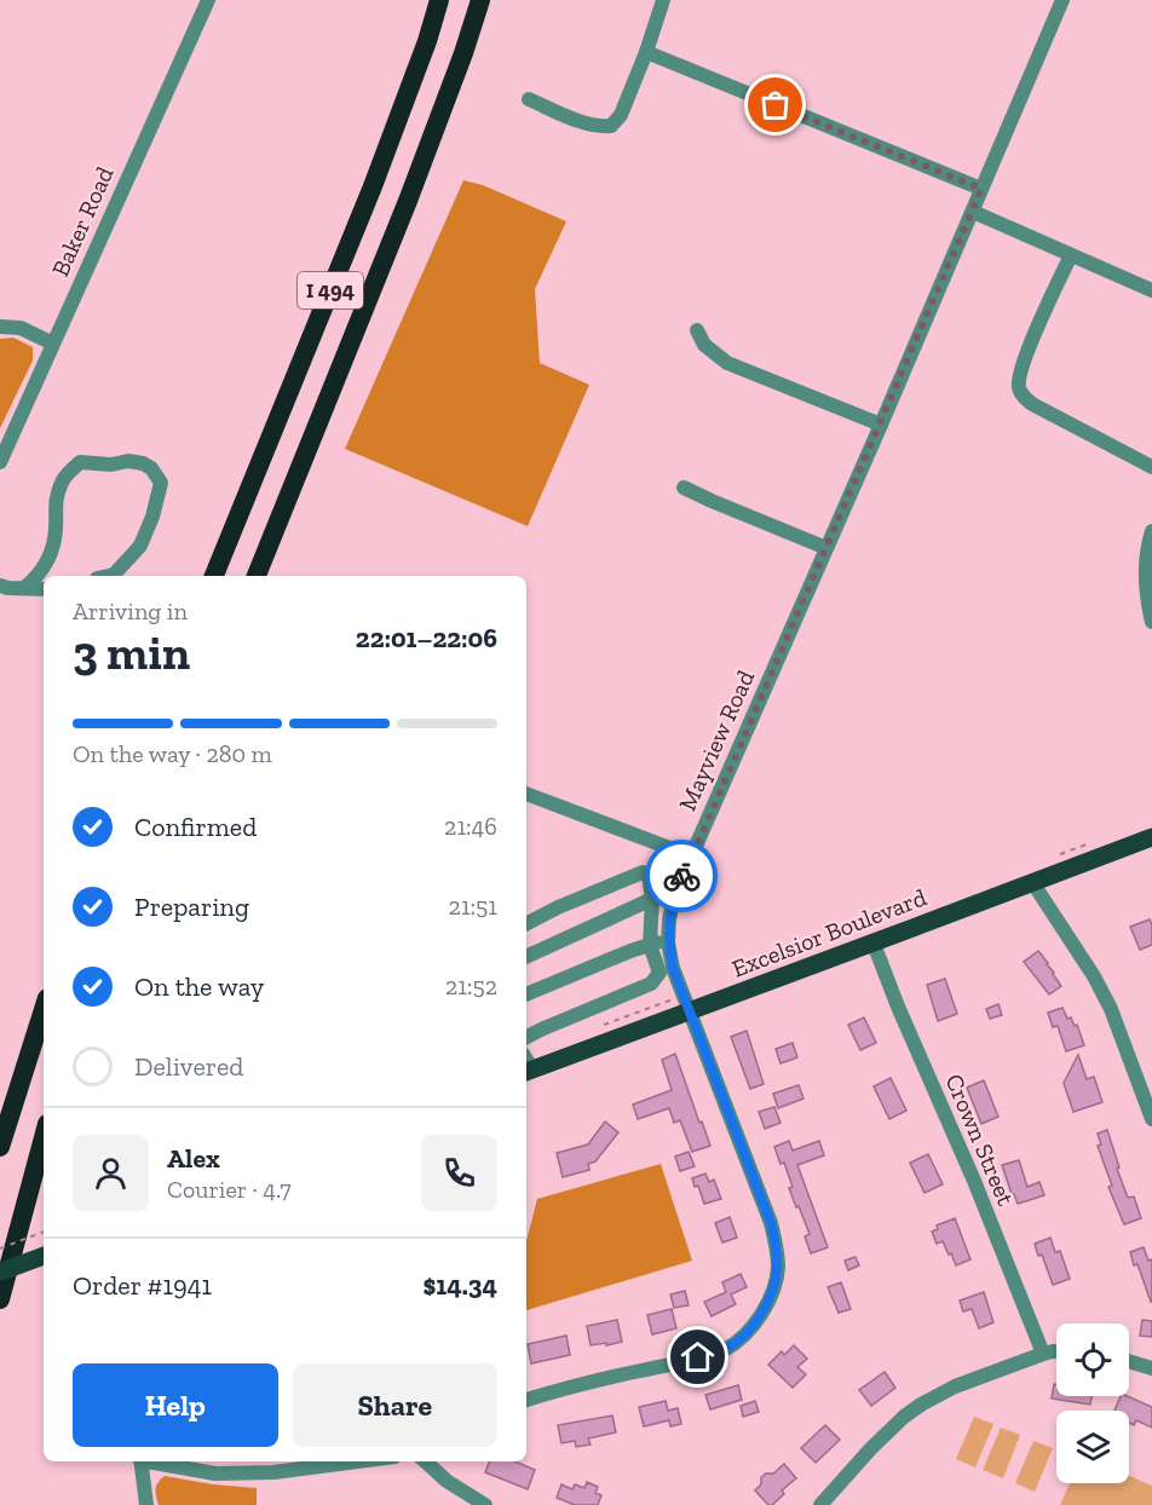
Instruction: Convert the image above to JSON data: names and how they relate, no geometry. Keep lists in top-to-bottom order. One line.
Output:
{"streets":{"highway":["I 494"],"main road":["Excelsior Boulevard"],"street":["Baker Road","Mayview Road","Crown Street"]},"crossings":[["Mayview Road","Excelsior Boulevard"],["Excelsior Boulevard","Crown Street"]],"page":{"heading":["3 min","Arriving in","22:01–22:06"],"panel":["Alex","Courier · 4.7","Order #1941","$14.34"],"bar":"On the way · 280 m","list":[["Confirmed","21:46"],["Preparing","21:51"],["On the way","21:52"],"Delivered"],"buttons":["Help","Share"]}}
